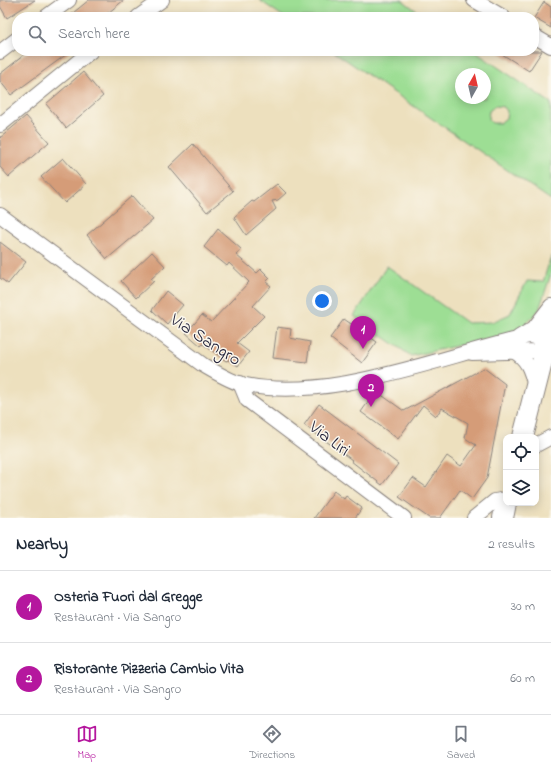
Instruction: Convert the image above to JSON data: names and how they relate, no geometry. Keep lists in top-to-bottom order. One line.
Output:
{"streets":{"street":["Via Sangro","Via Liri"]},"crossings":[["Via Sangro","Via Liri"]],"north":"top","page":{"search":"Search here","pins":["1","2"],"heading":["Nearby","2 results"],"list":[{"mark":"1","name":"Osteria Fuori dal Gregge","note":"Restaurant · Via Sangro","value":"30 m"},{"mark":"2","name":"Ristorante Pizzeria Cambio Vita","note":"Restaurant · Via Sangro","value":"60 m"}],"nav":["Map","Directions","Saved"]}}
